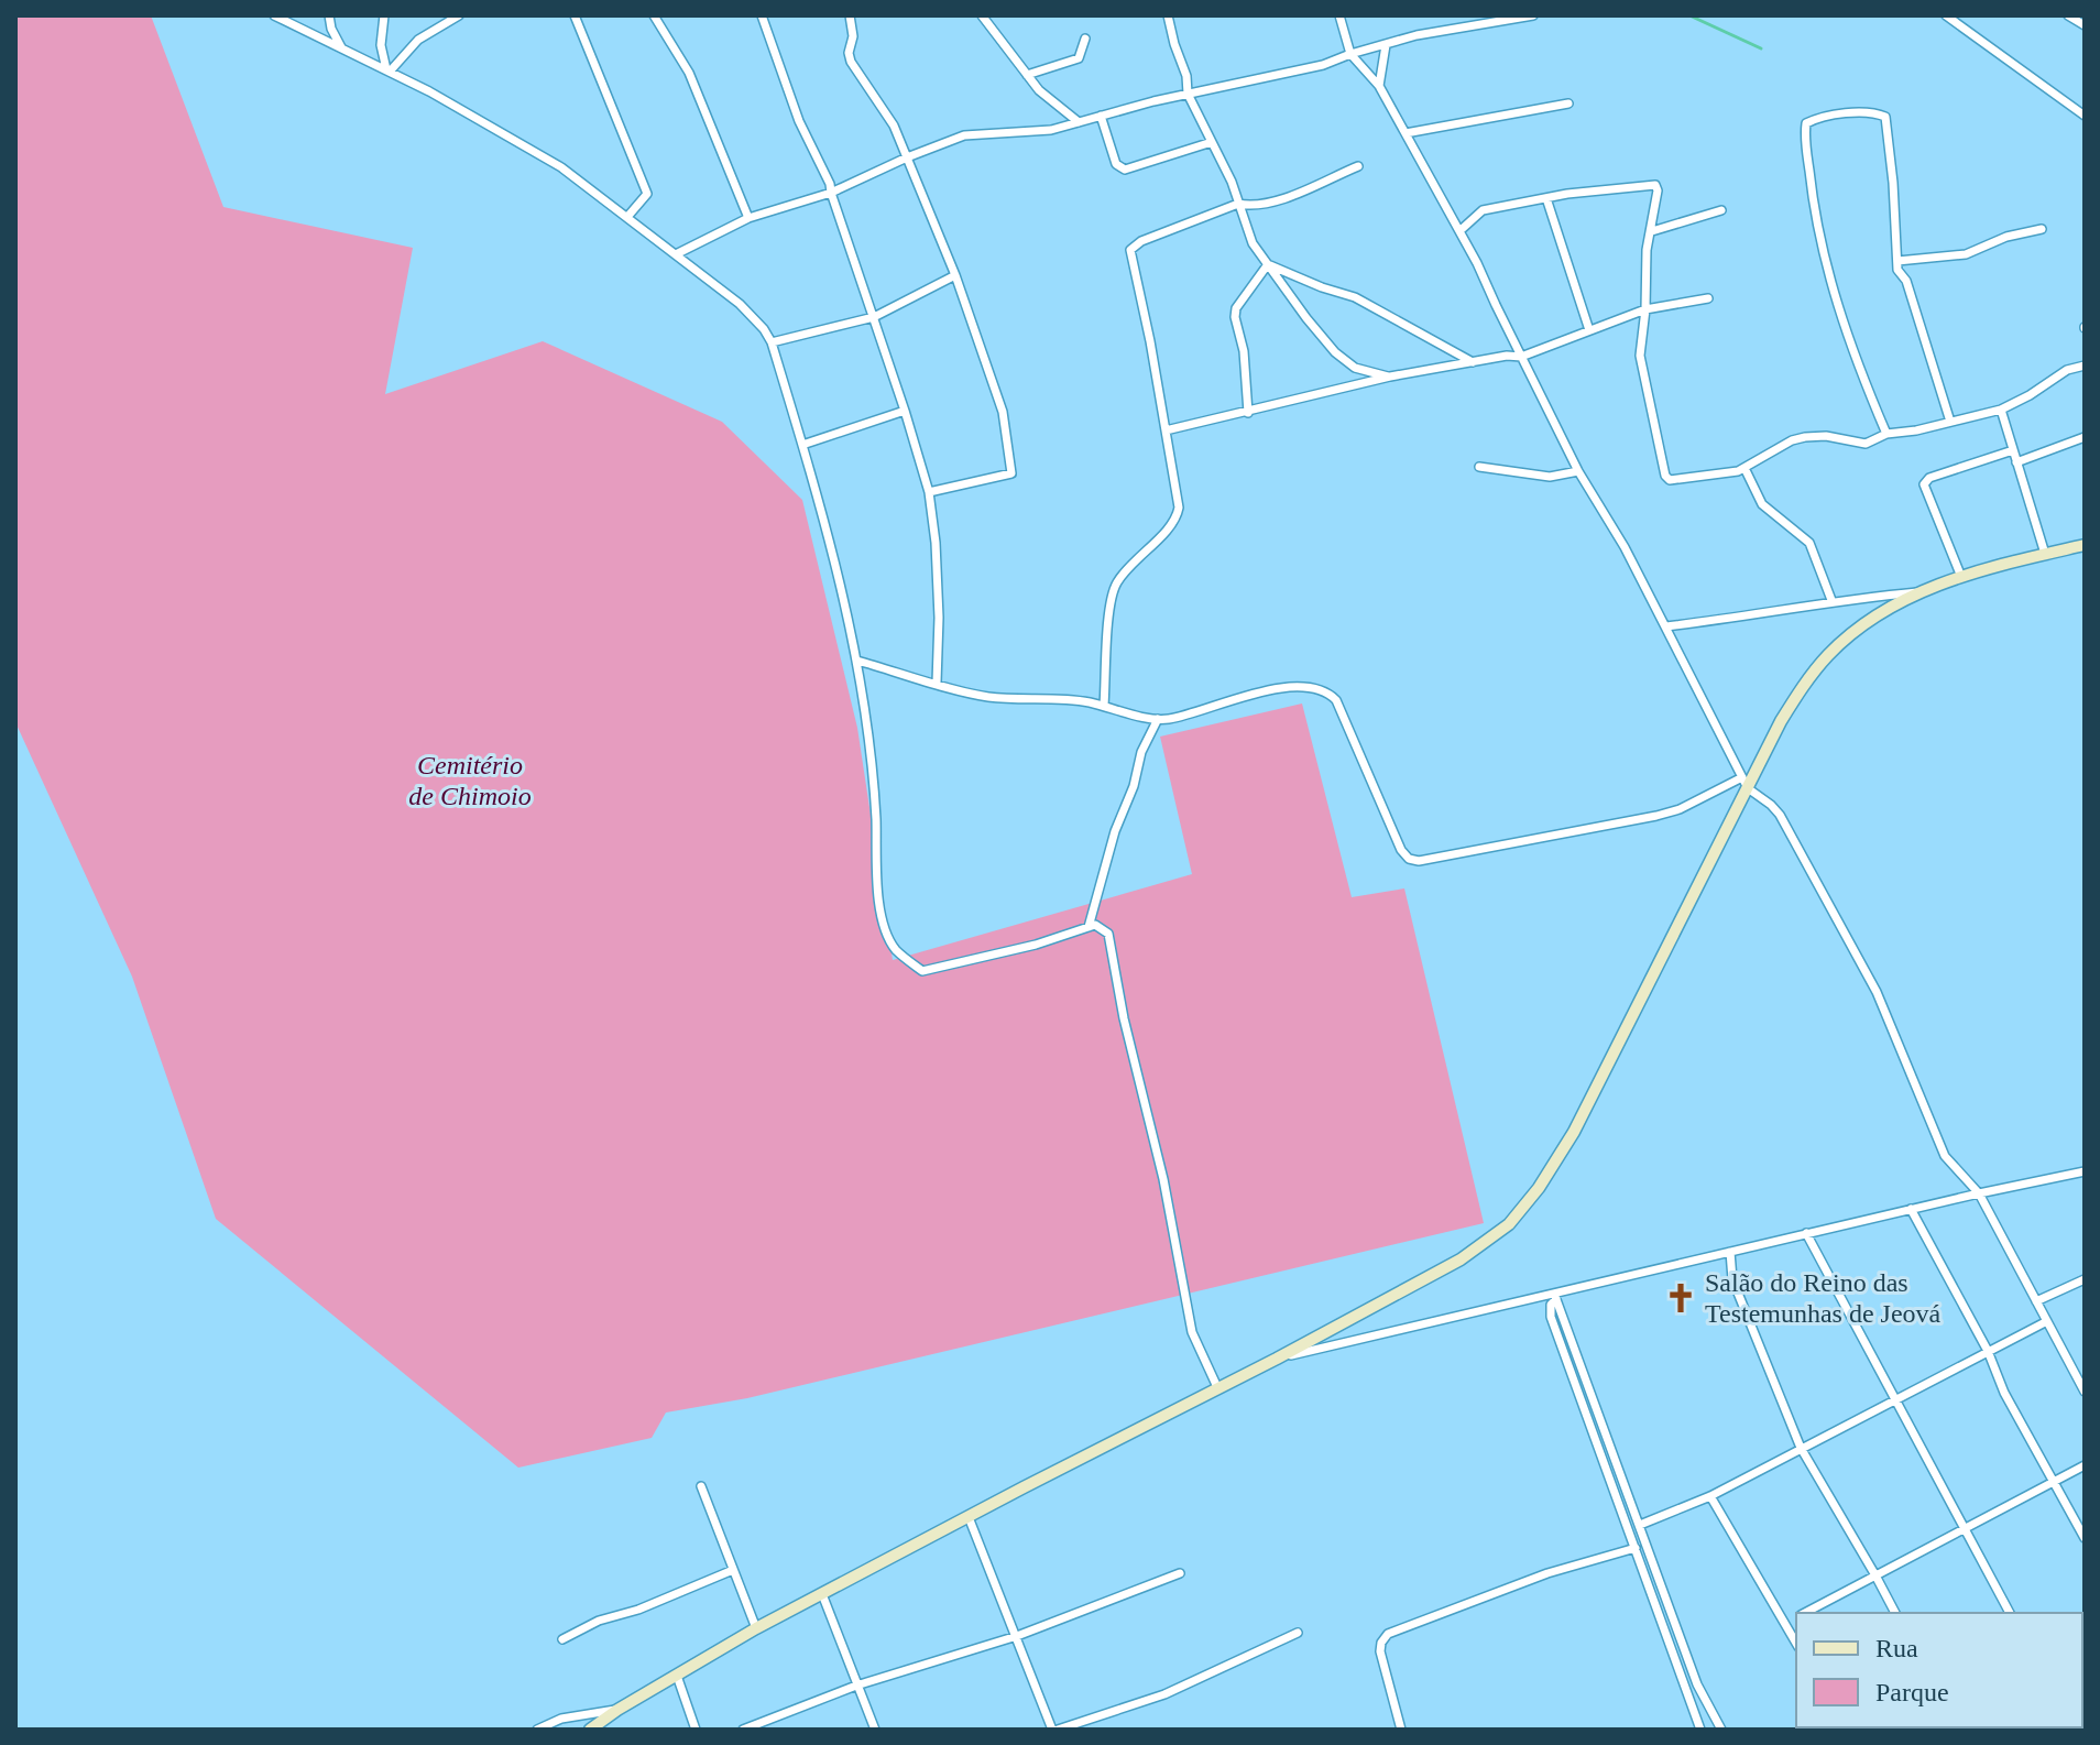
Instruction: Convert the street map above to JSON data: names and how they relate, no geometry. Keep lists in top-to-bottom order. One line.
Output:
{"parks":["Cemitério de Chimoio"],"places":{"church":["Salão do Reino das Testemunhas de Jeová"]},"legend":["Rua","Parque"]}
